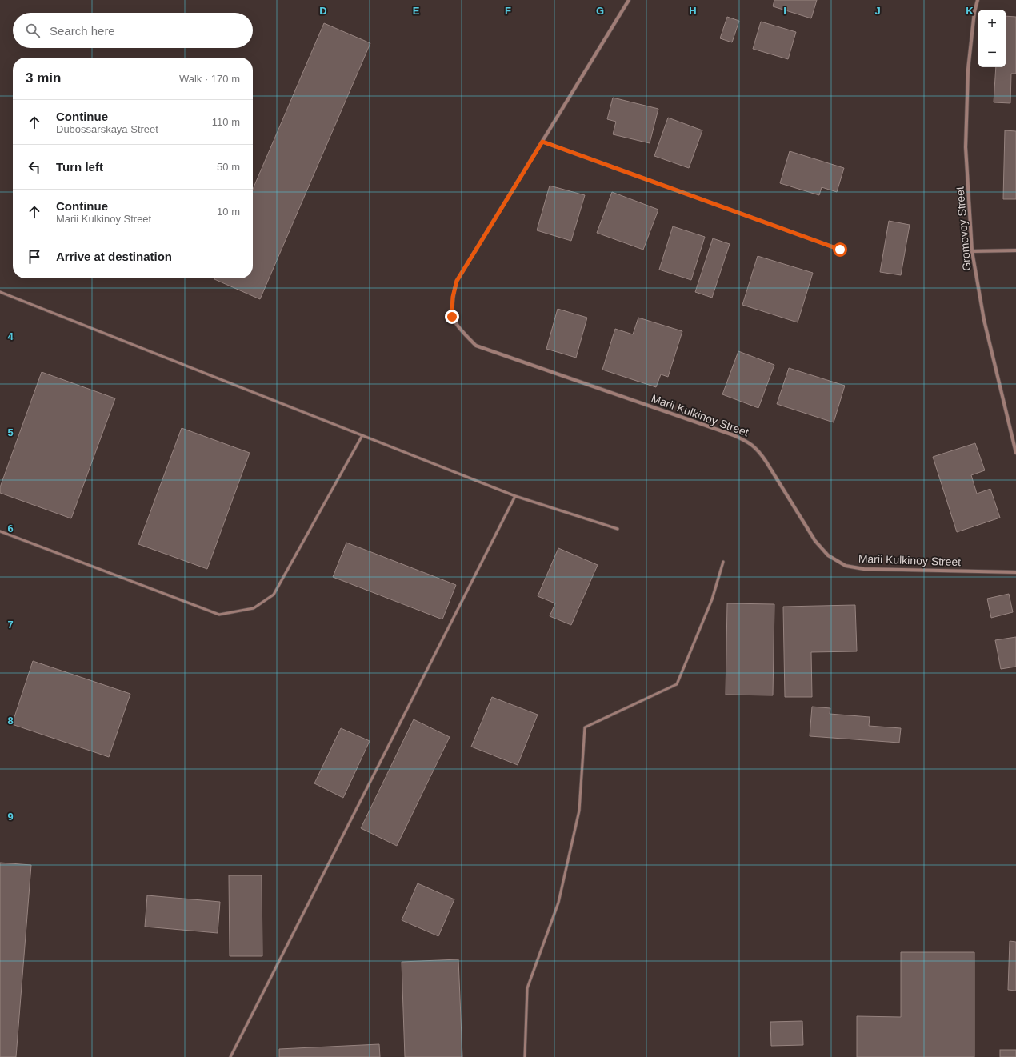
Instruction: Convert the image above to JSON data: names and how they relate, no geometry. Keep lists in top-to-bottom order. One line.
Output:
{"streets":{"street":["Gromovoy Street","Marii Kulkinoy Street"]},"page":{"map_buttons":["+","−"],"search":"Search here","heading":["3 min","Walk · 170 m"],"list":[["Continue","Dubossarskaya Street","110 m"],["Turn left","50 m"],["Continue","Marii Kulkinoy Street","10 m"],"Arrive at destination"]},"grid":{"columns":["D","E","F","G","H","I","J","K"],"rows":["4","5","6","7","8","9"]}}
